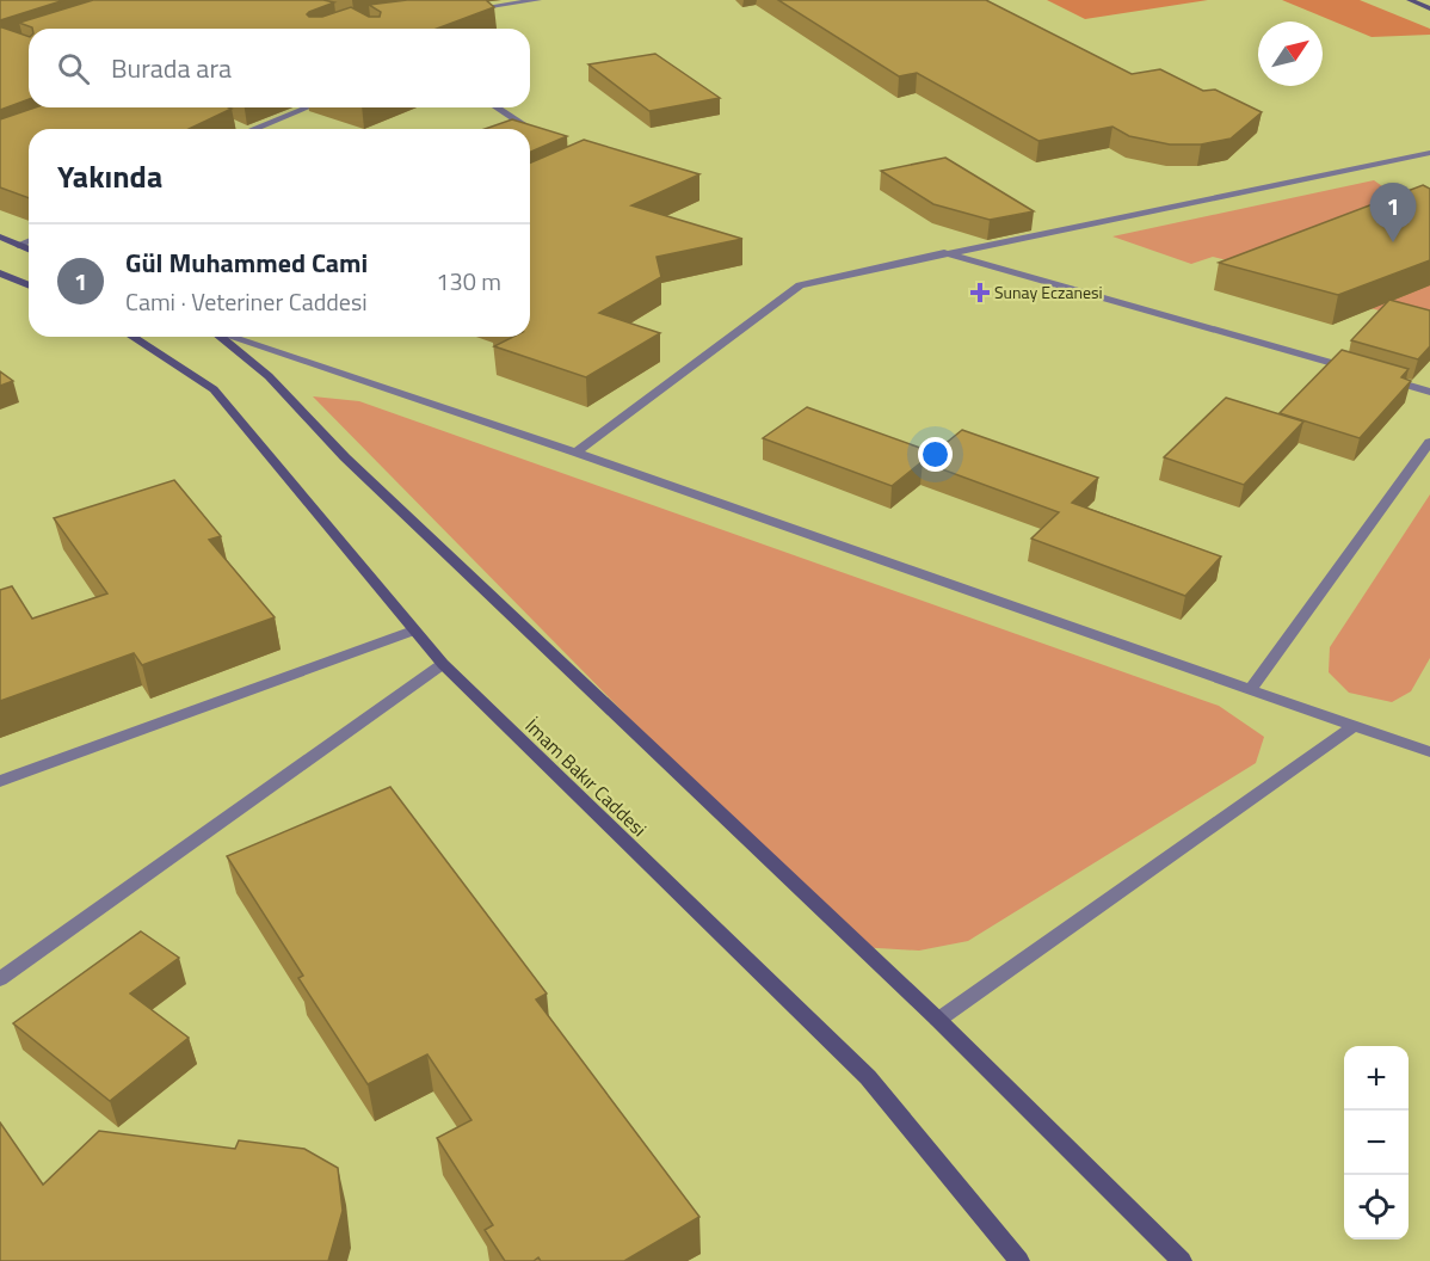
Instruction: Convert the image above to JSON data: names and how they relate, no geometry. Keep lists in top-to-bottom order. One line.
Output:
{"streets":{"main road":["İmam Bakır Caddesi"]},"places":{"health":["Sunay Eczanesi"]},"north":"top right","page":{"search":"Burada ara","heading":"Yakında","pins":"1","list":[{"mark":"1","name":"Gül Muhammed Cami","note":"Cami · Veteriner Caddesi","value":"130 m"}],"map_buttons":["+","−"]}}
